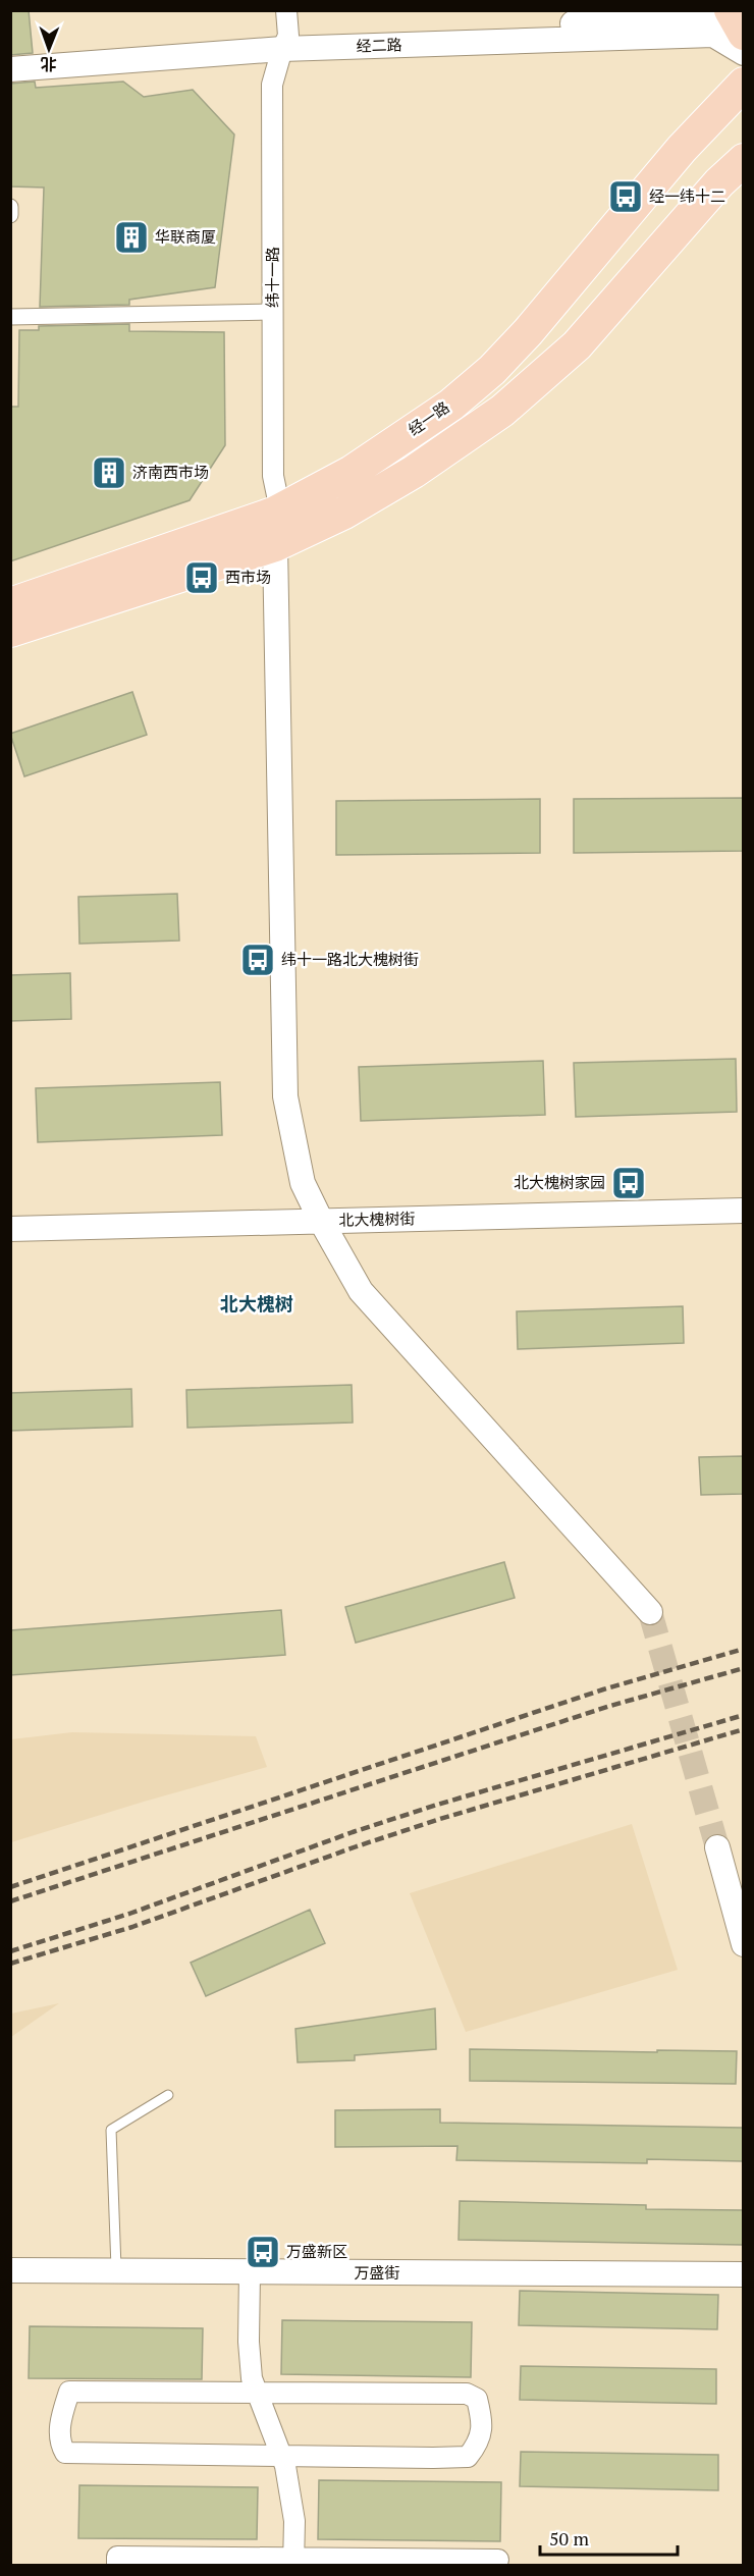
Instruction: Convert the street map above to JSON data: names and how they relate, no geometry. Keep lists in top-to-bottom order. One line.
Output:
{"streets":{"main road":["经一路"],"street":["经二路","纬十一路","北大槐树街","万盛街"]},"crossings":[["经二路","纬十一路"],["纬十一路","经一路"]],"districts":["北大槐树"],"places":{"bus stop":["经一纬十二","西市场","纬十一路北大槐树街","北大槐树家园","万盛新区"],"building":["华联商厦","济南西市场"]},"scale_bar":"50 m","north":"bottom"}
